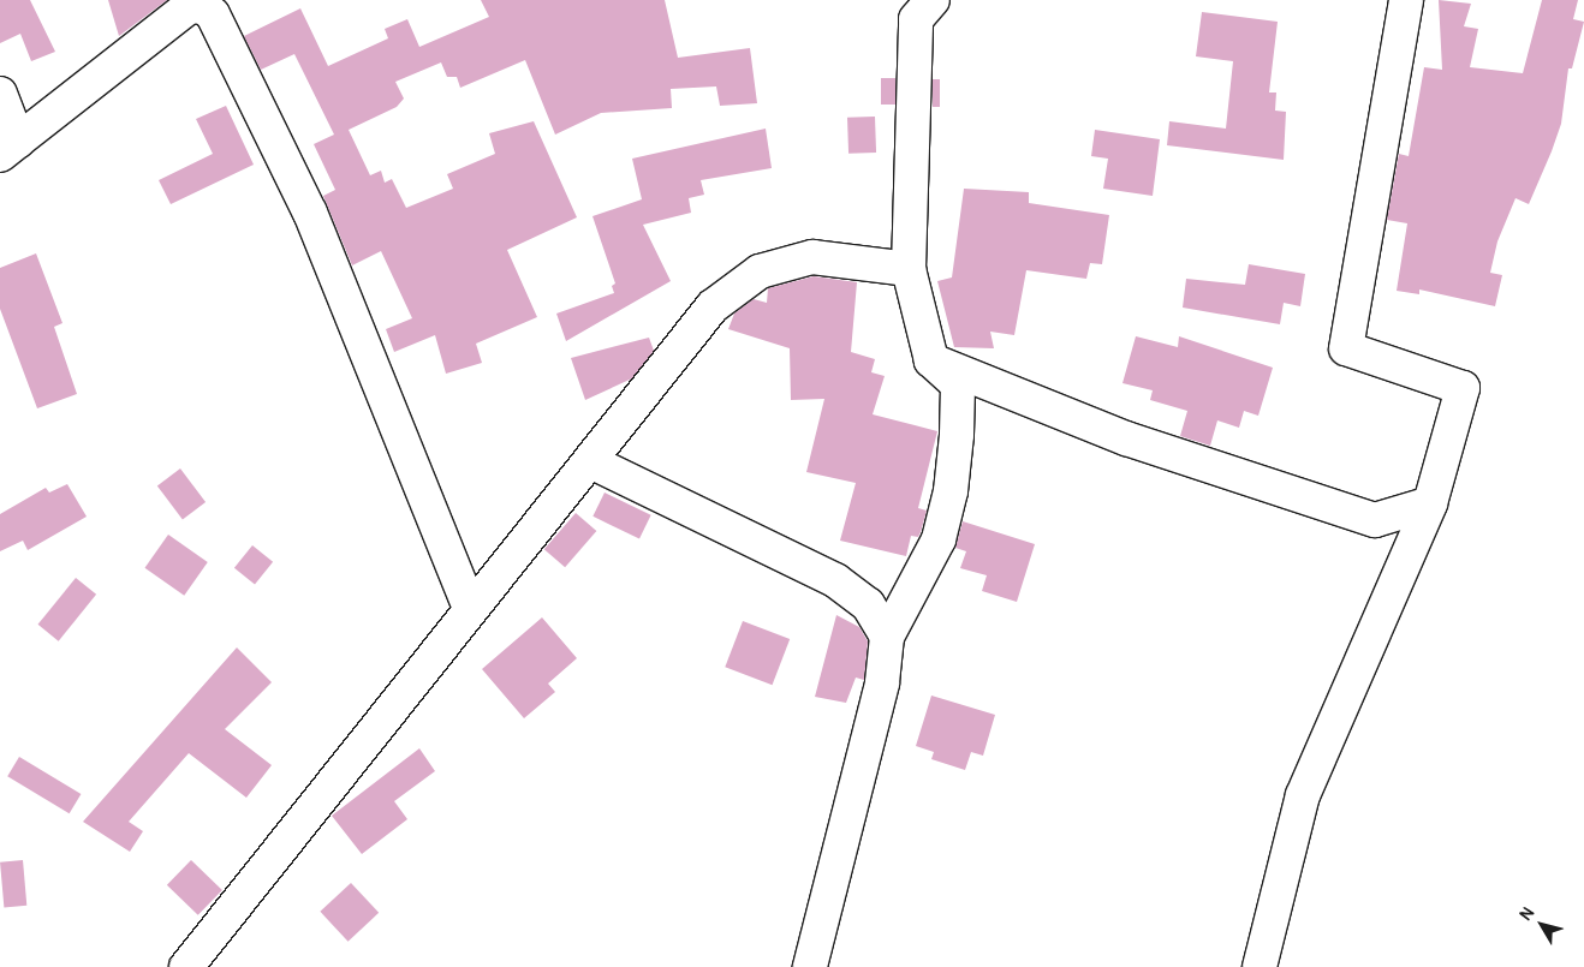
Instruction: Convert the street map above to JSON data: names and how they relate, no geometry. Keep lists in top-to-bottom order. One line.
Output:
{"north":"top left"}
